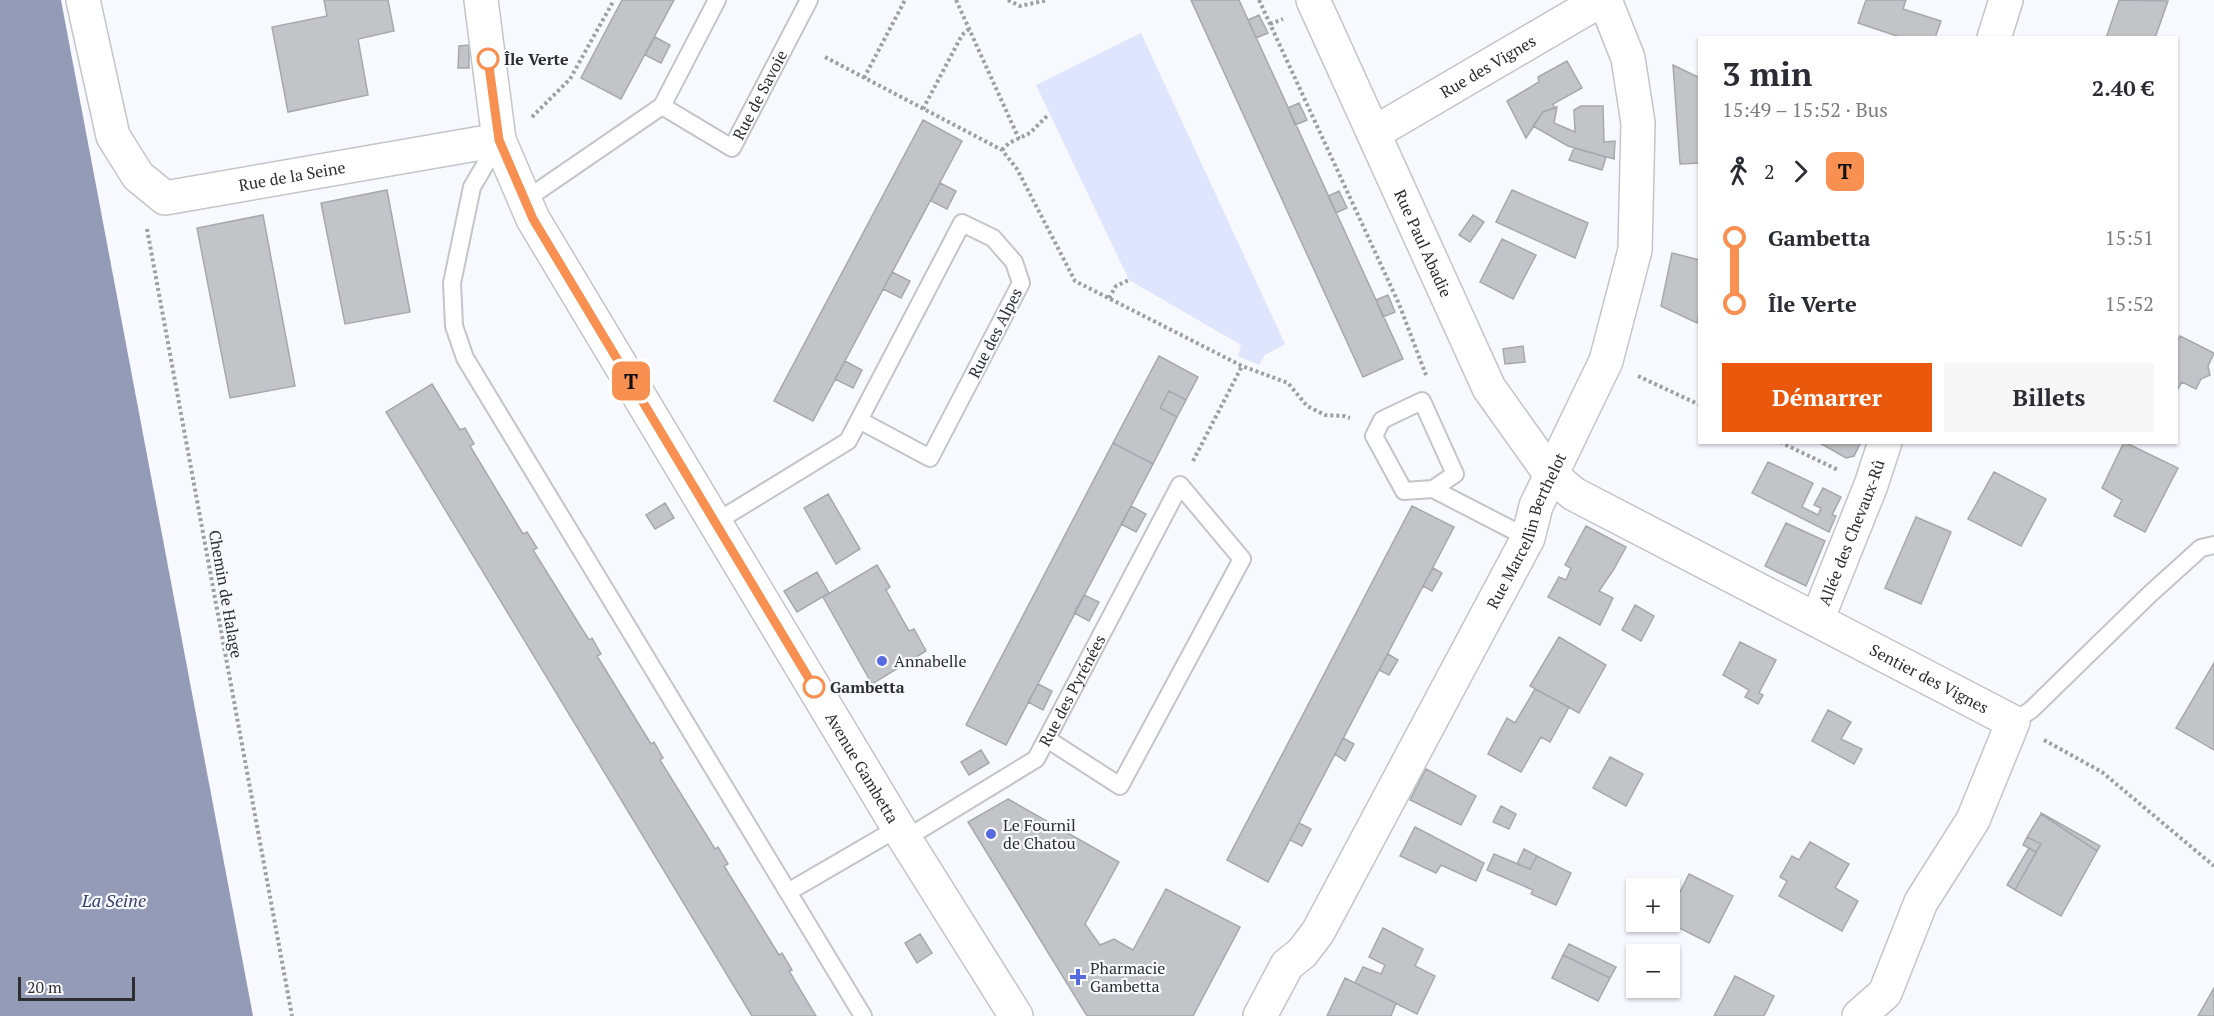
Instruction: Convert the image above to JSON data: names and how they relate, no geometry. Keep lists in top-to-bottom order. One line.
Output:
{"streets":{"street":["Rue des Vignes","Rue de la Seine","Rue Paul Abadie","Rue Marcellin Berthelot","Allée des Chevaux-Rû","Sentier des Vignes","Avenue Gambetta"],"lane":["Rue de Savoie","Rue des Alpes","Rue des Pyrénées"],"path":["Chemin de Halage"]},"crossings":[["Rue des Vignes","Rue Paul Abadie"],["Rue des Vignes","Rue Marcellin Berthelot"],["Rue de la Seine","Chemin de Halage"],["Rue de la Seine","Avenue Gambetta"],["Rue Paul Abadie","Rue Marcellin Berthelot"],["Rue Paul Abadie","Sentier des Vignes"],["Rue des Alpes","Avenue Gambetta"],["Rue Marcellin Berthelot","Sentier des Vignes"],["Allée des Chevaux-Rû","Sentier des Vignes"],["Rue des Pyrénées","Avenue Gambetta"]],"water":["La Seine"],"places":{"other":["Île Verte","Annabelle","Gambetta","Le Fournil de Chatou"],"health":["Pharmacie Gambetta"]},"lines":["bus line T"],"scale_bar":"20 m","page":{"on_map":"T","heading":["3 min","15:49 – 15:52 · Bus","2.40 €"],"legs":["2","T"],"list":[{"name":"Gambetta","value":"15:51"},{"name":"Île Verte","value":"15:52"}],"buttons":["Démarrer","Billets"],"map_buttons":["+","−"],"scale":"20 m"}}
